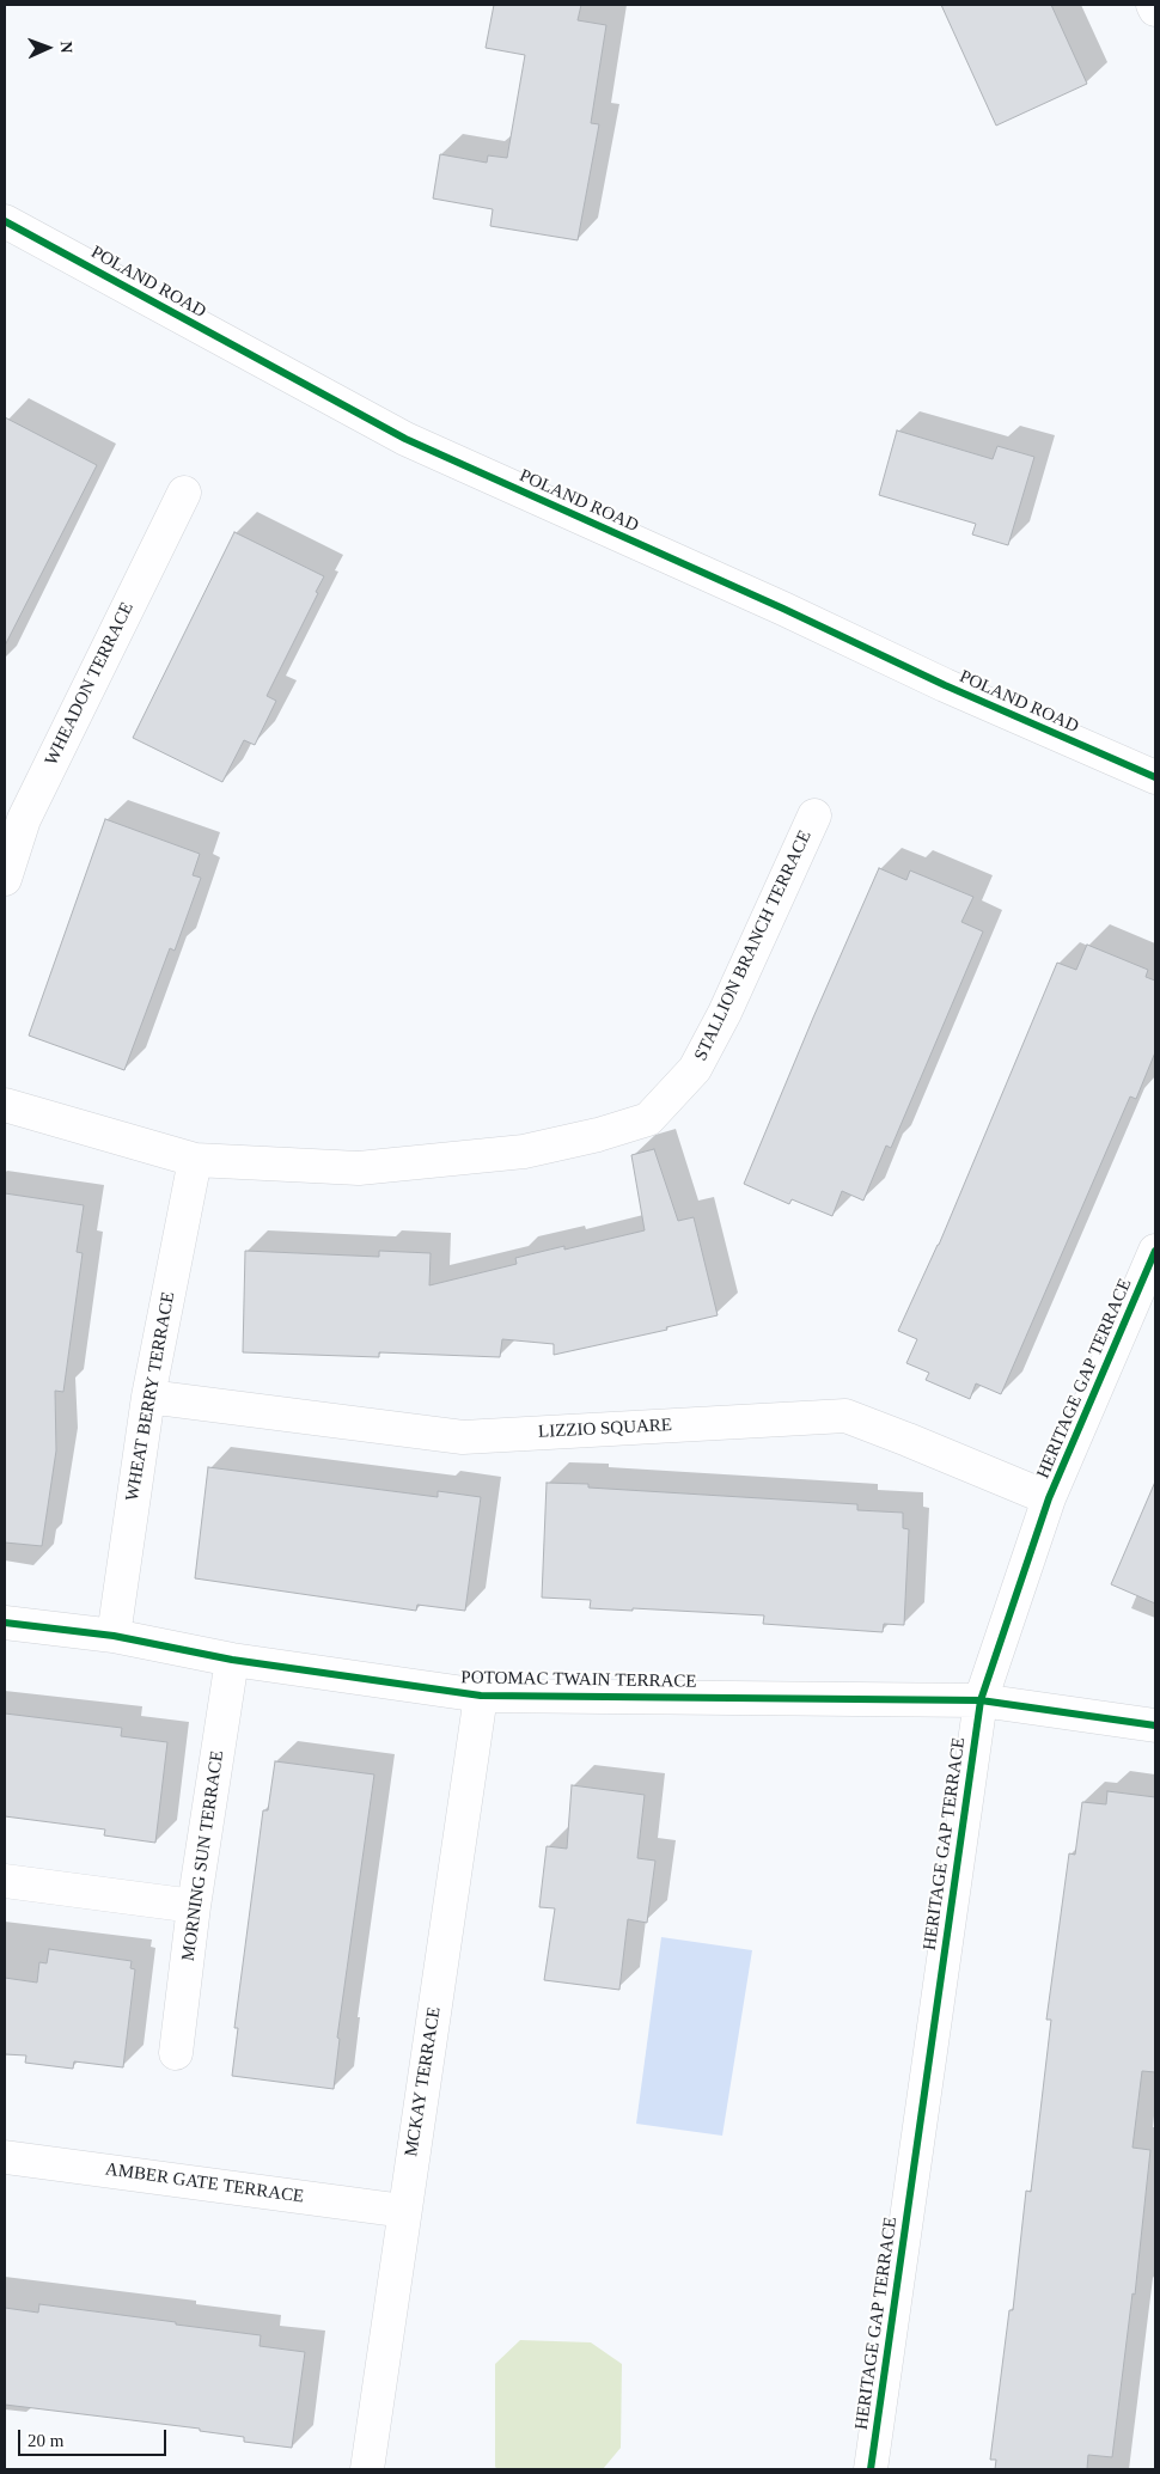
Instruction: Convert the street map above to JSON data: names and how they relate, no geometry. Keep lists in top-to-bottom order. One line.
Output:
{"streets":{"street":["POLAND ROAD","WHEADON TERRACE","STALLION BRANCH TERRACE","HERITAGE GAP TERRACE","WHEAT BERRY TERRACE","LIZZIO SQUARE","POTOMAC TWAIN TERRACE","MORNING SUN TERRACE","MCKAY TERRACE","AMBER GATE TERRACE"]},"crossings":[["STALLION BRANCH TERRACE","WHEAT BERRY TERRACE"],["HERITAGE GAP TERRACE","LIZZIO SQUARE"],["HERITAGE GAP TERRACE","POTOMAC TWAIN TERRACE"],["WHEAT BERRY TERRACE","LIZZIO SQUARE"],["WHEAT BERRY TERRACE","POTOMAC TWAIN TERRACE"],["POTOMAC TWAIN TERRACE","MORNING SUN TERRACE"],["POTOMAC TWAIN TERRACE","MCKAY TERRACE"],["MCKAY TERRACE","AMBER GATE TERRACE"]],"scale_bar":"20 m","north":"right"}
